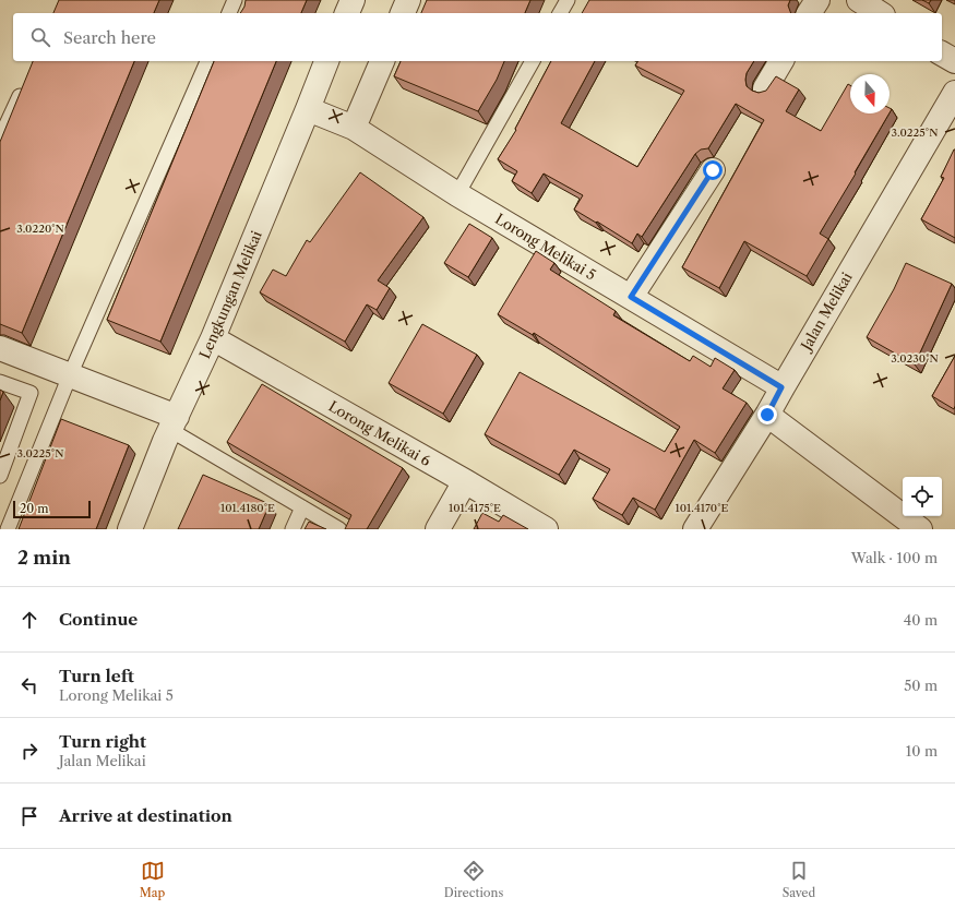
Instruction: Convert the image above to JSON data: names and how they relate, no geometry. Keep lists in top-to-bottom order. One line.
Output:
{"streets":{"street":["Lorong Melikai 5","Lengkungan Melikai","Jalan Melikai","Lorong Melikai 6"]},"crossings":[["Lorong Melikai 5","Lengkungan Melikai"],["Lorong Melikai 5","Jalan Melikai"],["Lengkungan Melikai","Lorong Melikai 6"]],"scale_bar":"20 m","north":"bottom","page":{"search":"Search here","scale":"20 m","heading":["2 min","Walk · 100 m"],"list":[["Continue","40 m"],["Turn left","Lorong Melikai 5","50 m"],["Turn right","Jalan Melikai","10 m"],"Arrive at destination"],"nav":["Map","Directions","Saved"]},"coordinates":["3.0225°N","3.0220°N","3.0230°N","101.4180°E","101.4175°E","101.4170°E"]}
